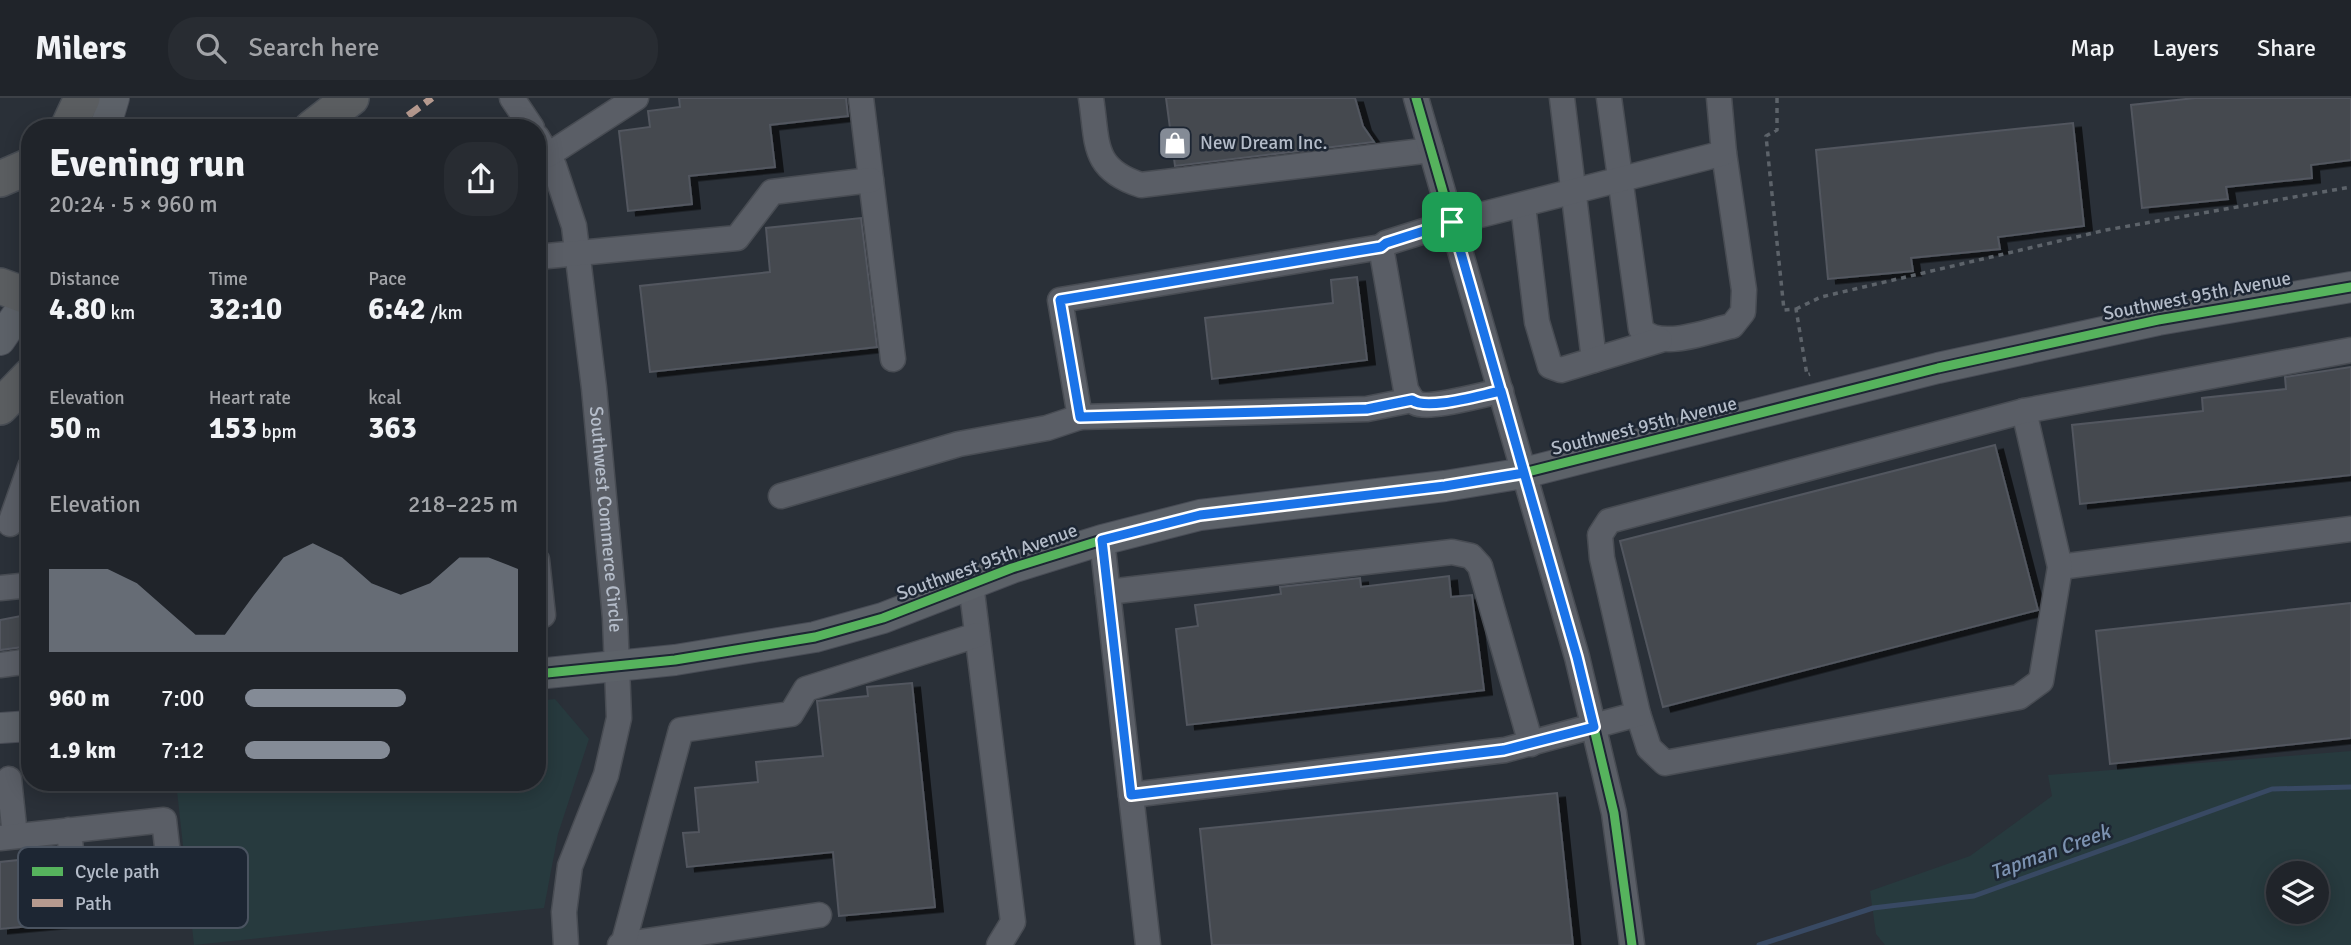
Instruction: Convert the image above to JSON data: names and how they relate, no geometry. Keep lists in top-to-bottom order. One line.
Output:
{"streets":{"main road":["Southwest 95th Avenue"],"street":["Southwest Commerce Circle"]},"crossings":[["Southwest 95th Avenue","Southwest Commerce Circle"]],"water":["Tapman Creek"],"places":{"shop":["New Dream Inc."]},"legend":["Cycle path","Path"],"page":{"header":"Milers","search":"Search here","nav":["Map","Layers","Share"],"heading":["Evening run","20:24 · 5 × 960 m"],"stats":[["Distance","4.80 km"],["Time","32:10"],["Pace","6:42 /km"],["Elevation","50 m"],["Heart rate","153 bpm"],["kcal","363"]],"chart":["Elevation","218–225 m"],"list":[{"name":"960 m","note":"7:00"},{"name":"1.9 km","note":"7:12"}]}}
